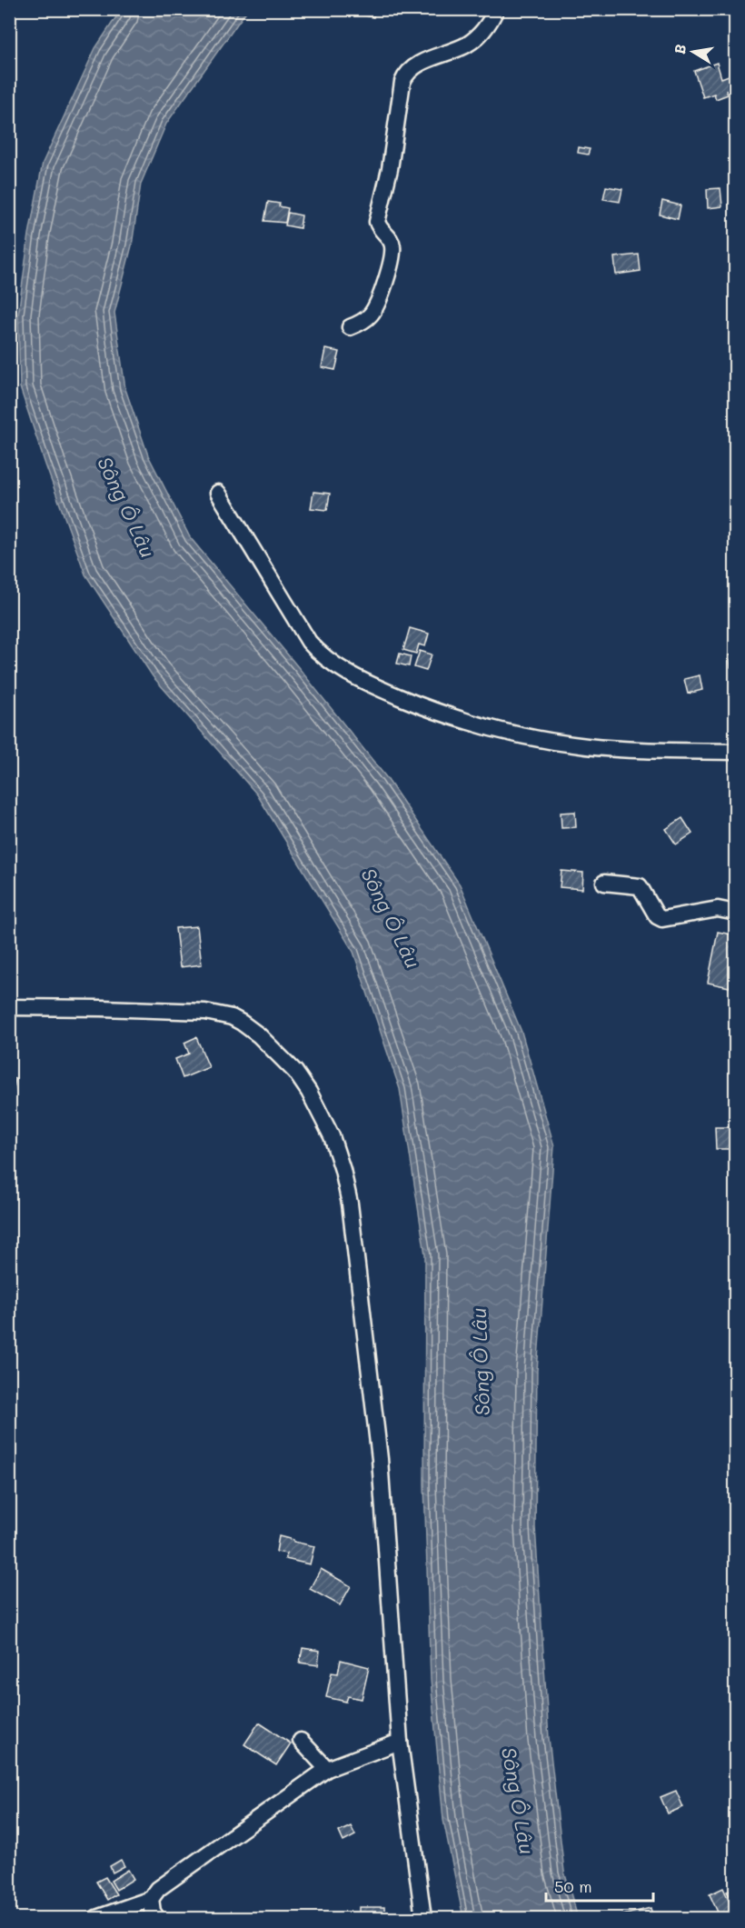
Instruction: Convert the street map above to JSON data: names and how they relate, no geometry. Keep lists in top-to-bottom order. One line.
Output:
{"water":["Sông Ô Lâu"],"scale_bar":"50 m","north":"left"}
